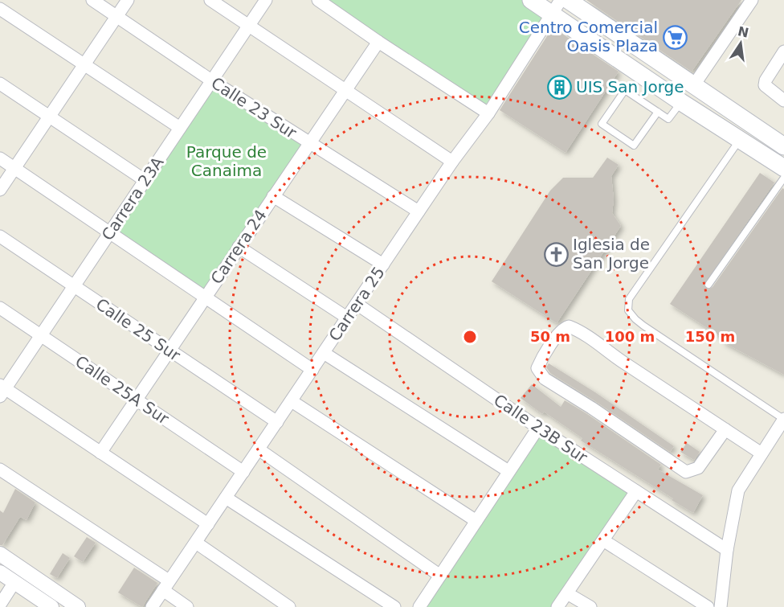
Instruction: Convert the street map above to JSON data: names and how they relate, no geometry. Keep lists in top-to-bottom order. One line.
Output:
{"streets":{"street":["Calle 23 Sur","Carrera 23A","Carrera 24","Carrera 25","Calle 25 Sur","Calle 25A Sur","Calle 23B Sur"]},"crossings":[["Calle 23 Sur","Carrera 23A"],["Calle 23 Sur","Carrera 24"],["Calle 23 Sur","Carrera 25"],["Carrera 23A","Calle 25 Sur"],["Carrera 23A","Calle 25A Sur"],["Carrera 24","Calle 25 Sur"],["Carrera 24","Calle 25A Sur"],["Carrera 25","Calle 25 Sur"],["Carrera 25","Calle 25A Sur"],["Carrera 25","Calle 23B Sur"]],"parks":["Parque de Canaima"],"places":{"supermarket":["Centro Comercial Oasis Plaza"],"building":["UIS San Jorge"],"church":["Iglesia de San Jorge"]},"north":"top","rings":["50 m","100 m","150 m"]}
